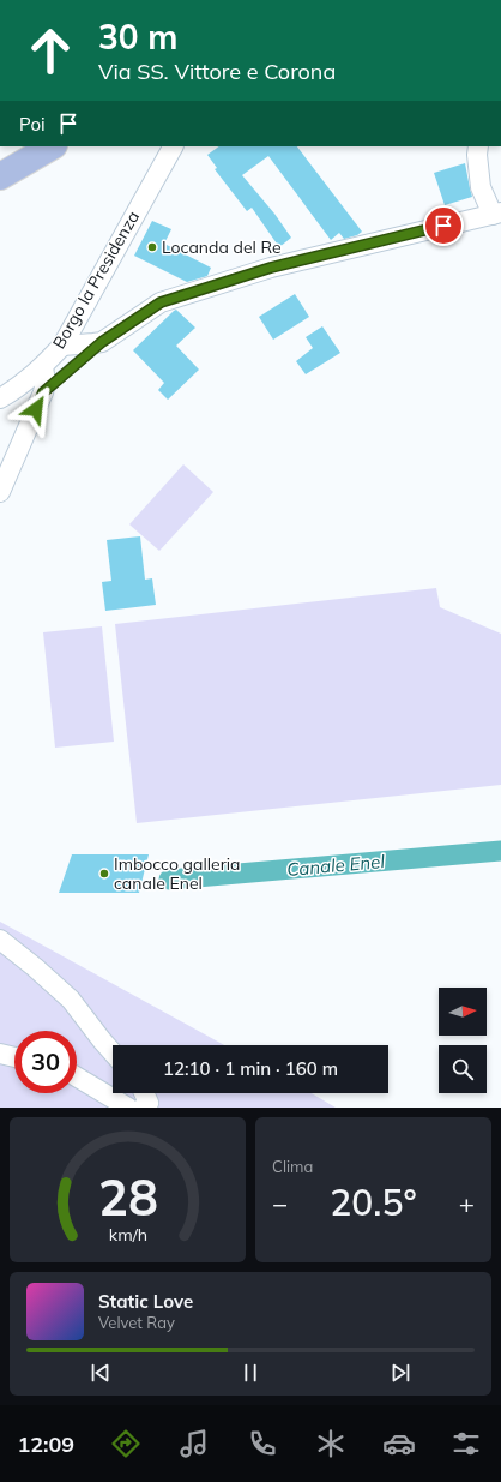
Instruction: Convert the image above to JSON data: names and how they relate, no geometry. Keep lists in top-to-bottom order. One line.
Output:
{"streets":{"street":["Borgo la Presidenza"]},"water":["Canale Enel"],"places":["Locanda del Re","Imbocco galleria canale Enel"],"north":"right","page":{"turn":["30 m","Via SS. Vittore e Corona"],"then":"Poi","limit":"30","trip":"12:10 · 1 min · 160 m","tile":"Clima","heat":["−","20.5°","+"],"song":["Static Love","Velvet Ray"],"tabs":"12:09","gauge":["28","km/h"]}}
